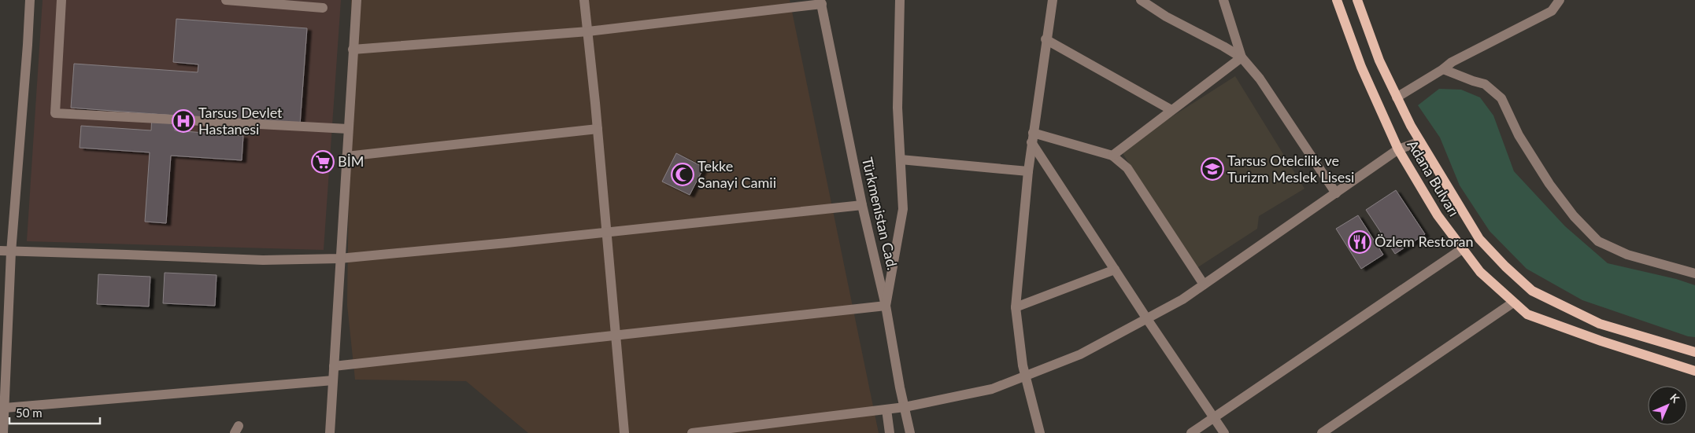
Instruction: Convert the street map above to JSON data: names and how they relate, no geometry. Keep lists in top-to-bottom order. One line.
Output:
{"streets":{"main road":["Adana Bulvarı"],"street":["Türkmenistan Cad."]},"places":{"hospital":["Tarsus Devlet Hastanesi"],"supermarket":["BİM"],"school or university":["Tarsus Otelcilik ve Turizm Meslek Lisesi"],"mosque":["Tekke Sanayi Camii"],"restaurant":["Özlem Restoran"]},"scale_bar":"50 m","north":"top right"}
